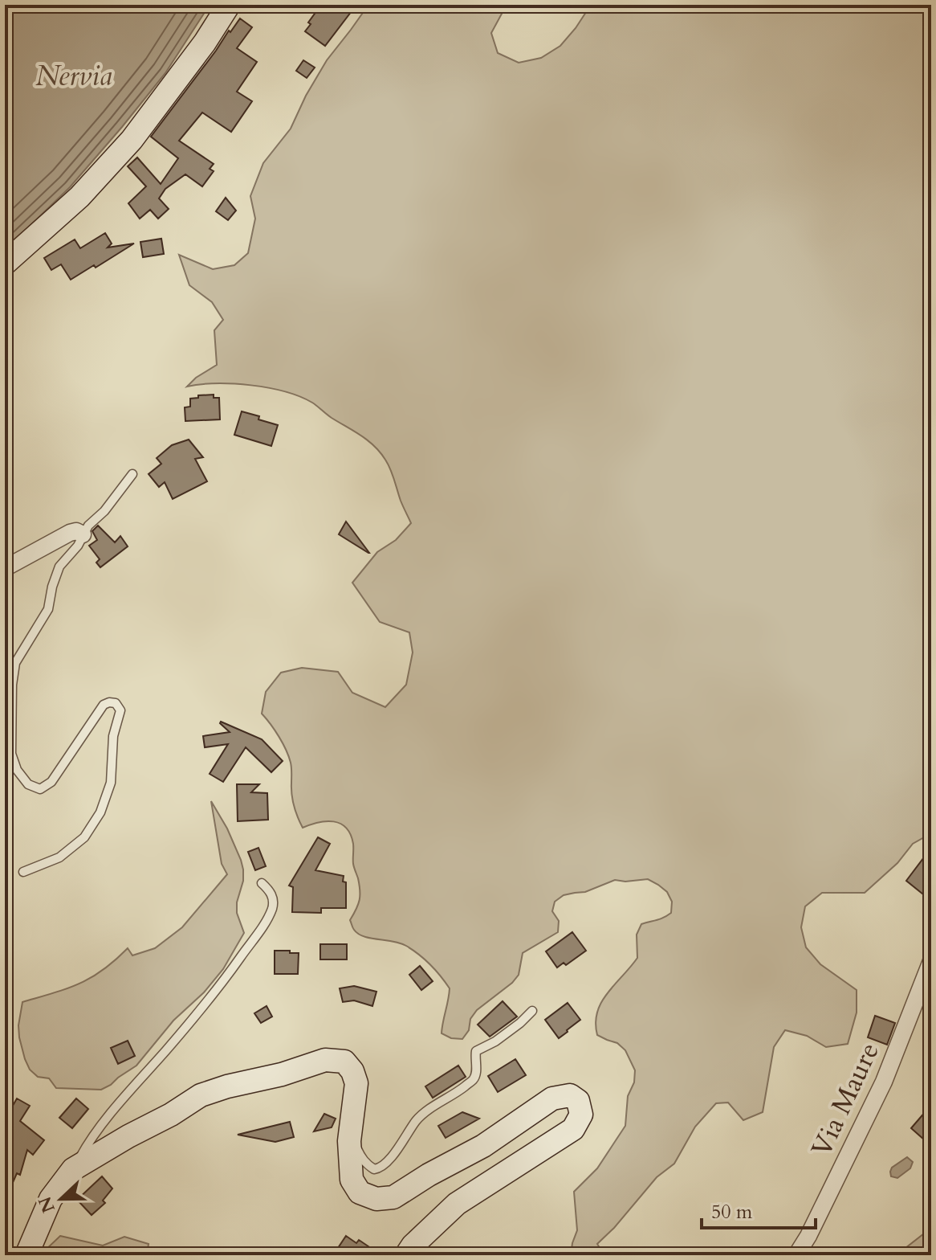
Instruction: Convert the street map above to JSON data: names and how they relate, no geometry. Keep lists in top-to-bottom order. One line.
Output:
{"streets":{"street":["Via Maure"]},"water":["Nervia"],"scale_bar":"50 m","north":"left"}
